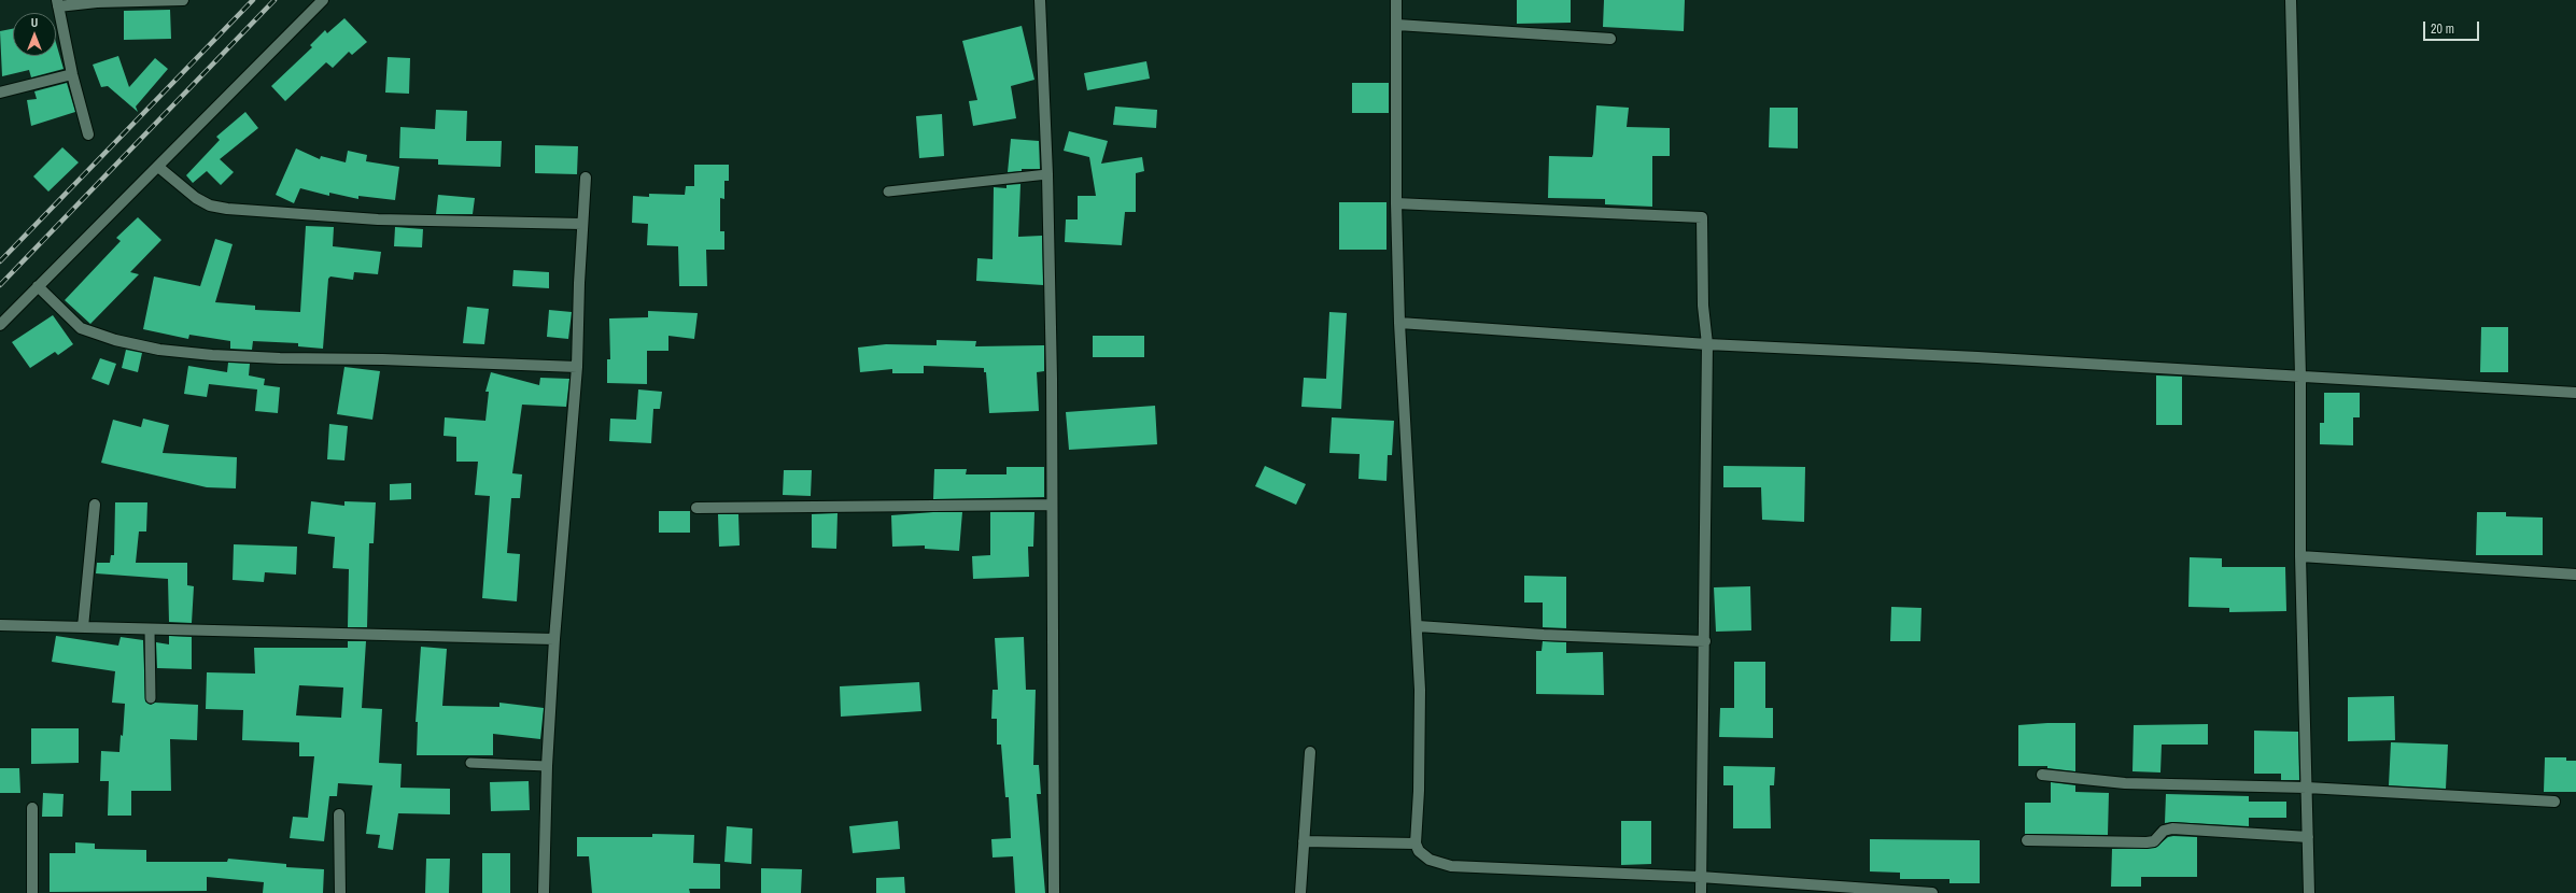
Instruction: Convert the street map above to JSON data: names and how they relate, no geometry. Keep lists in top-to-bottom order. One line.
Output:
{"scale_bar":"20 m","north":"top"}
